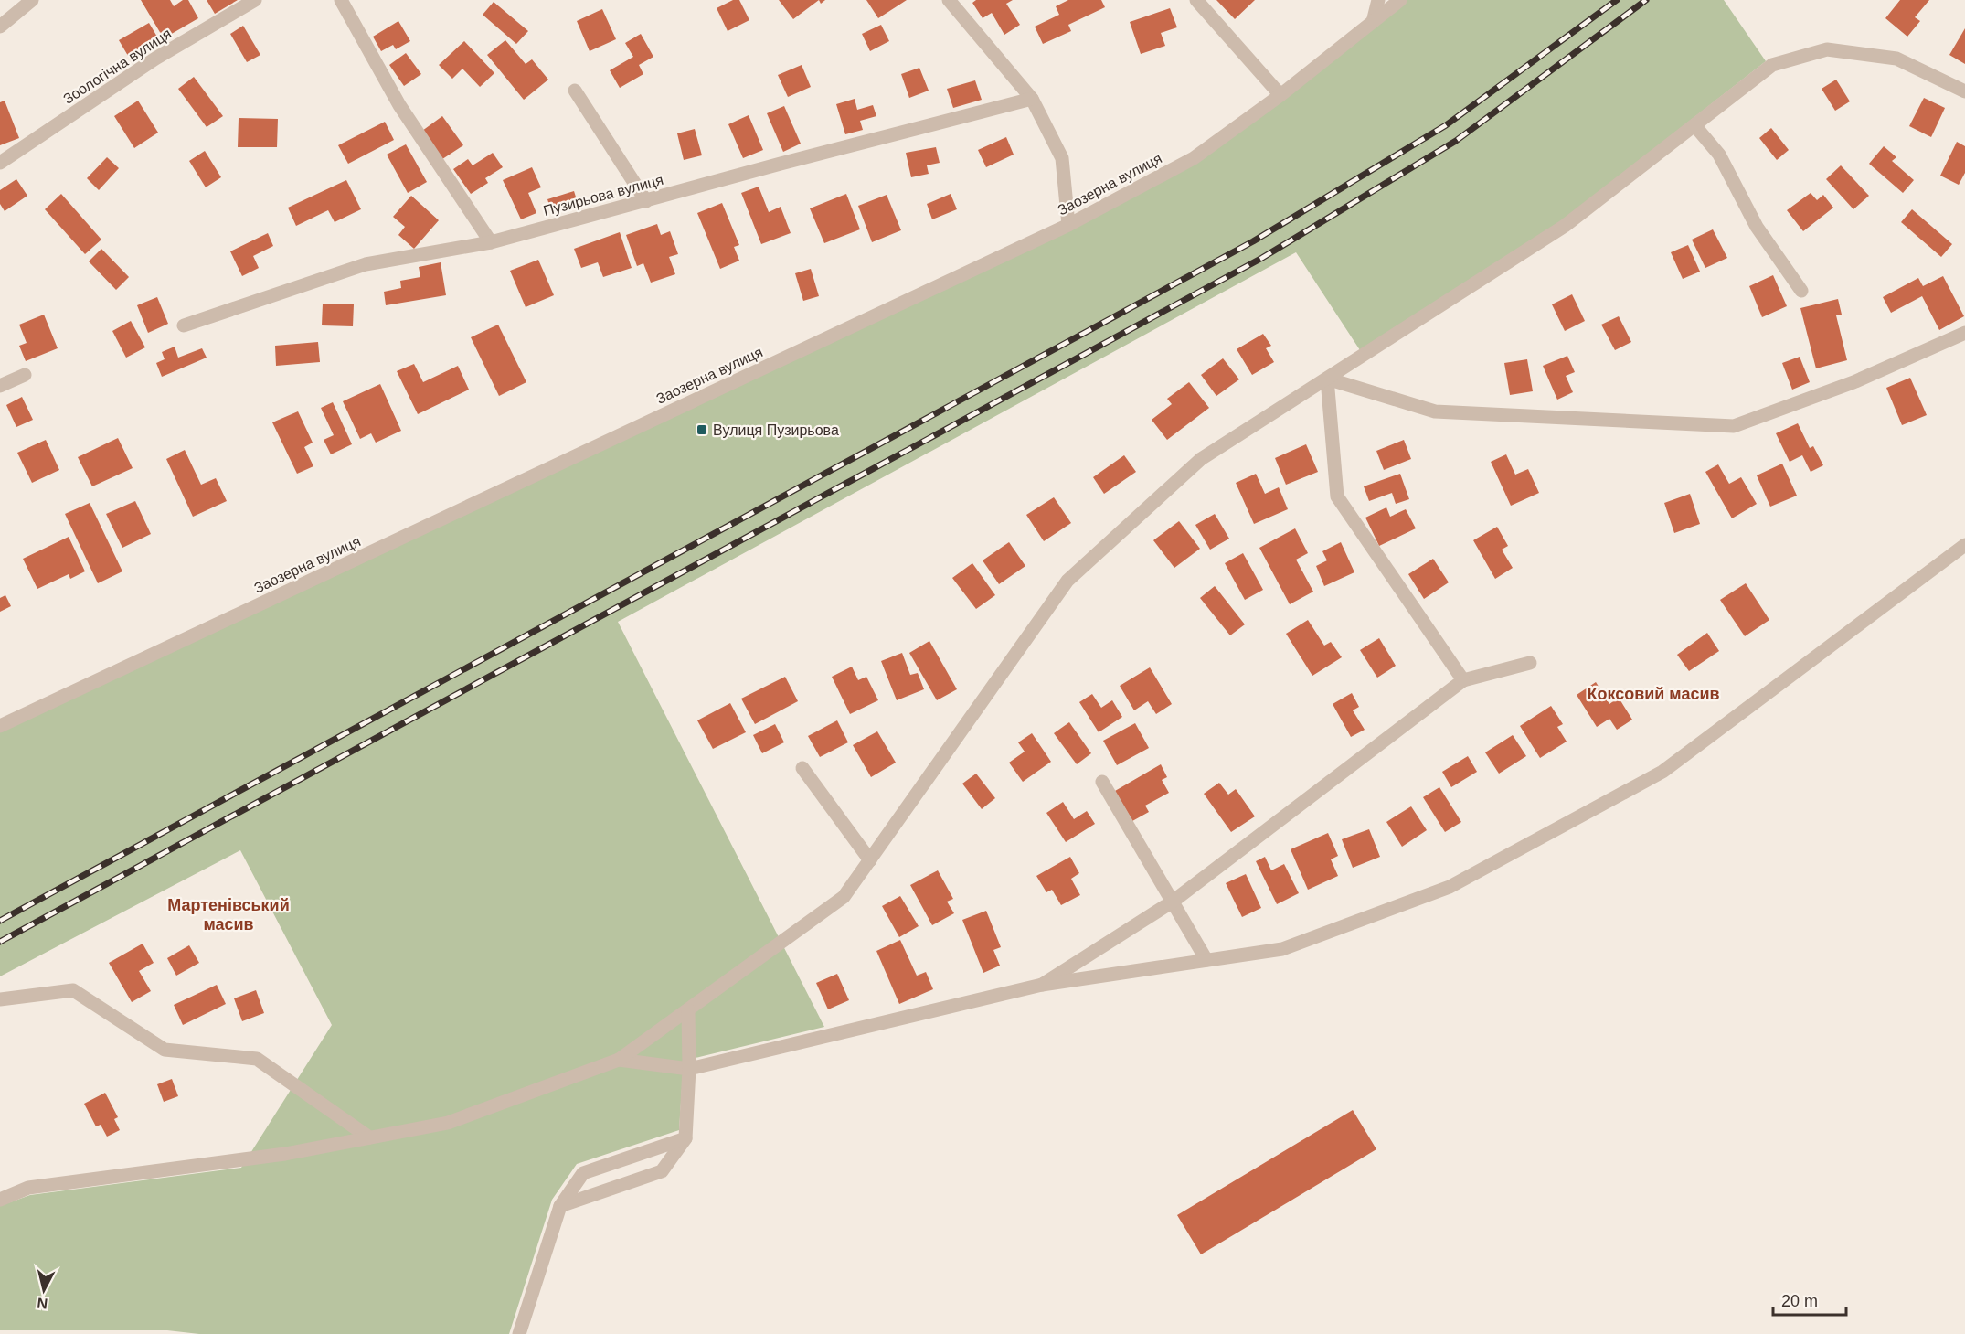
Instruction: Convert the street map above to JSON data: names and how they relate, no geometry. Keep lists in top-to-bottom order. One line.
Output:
{"streets":{"street":["Зоологічна вулиця","Заозерна вулиця","Пузирьова вулиця"]},"districts":["Коксовий масив","Мартенівський масив"],"places":{"transit":["Вулиця Пузирьова"]},"scale_bar":"20 m","north":"bottom"}
